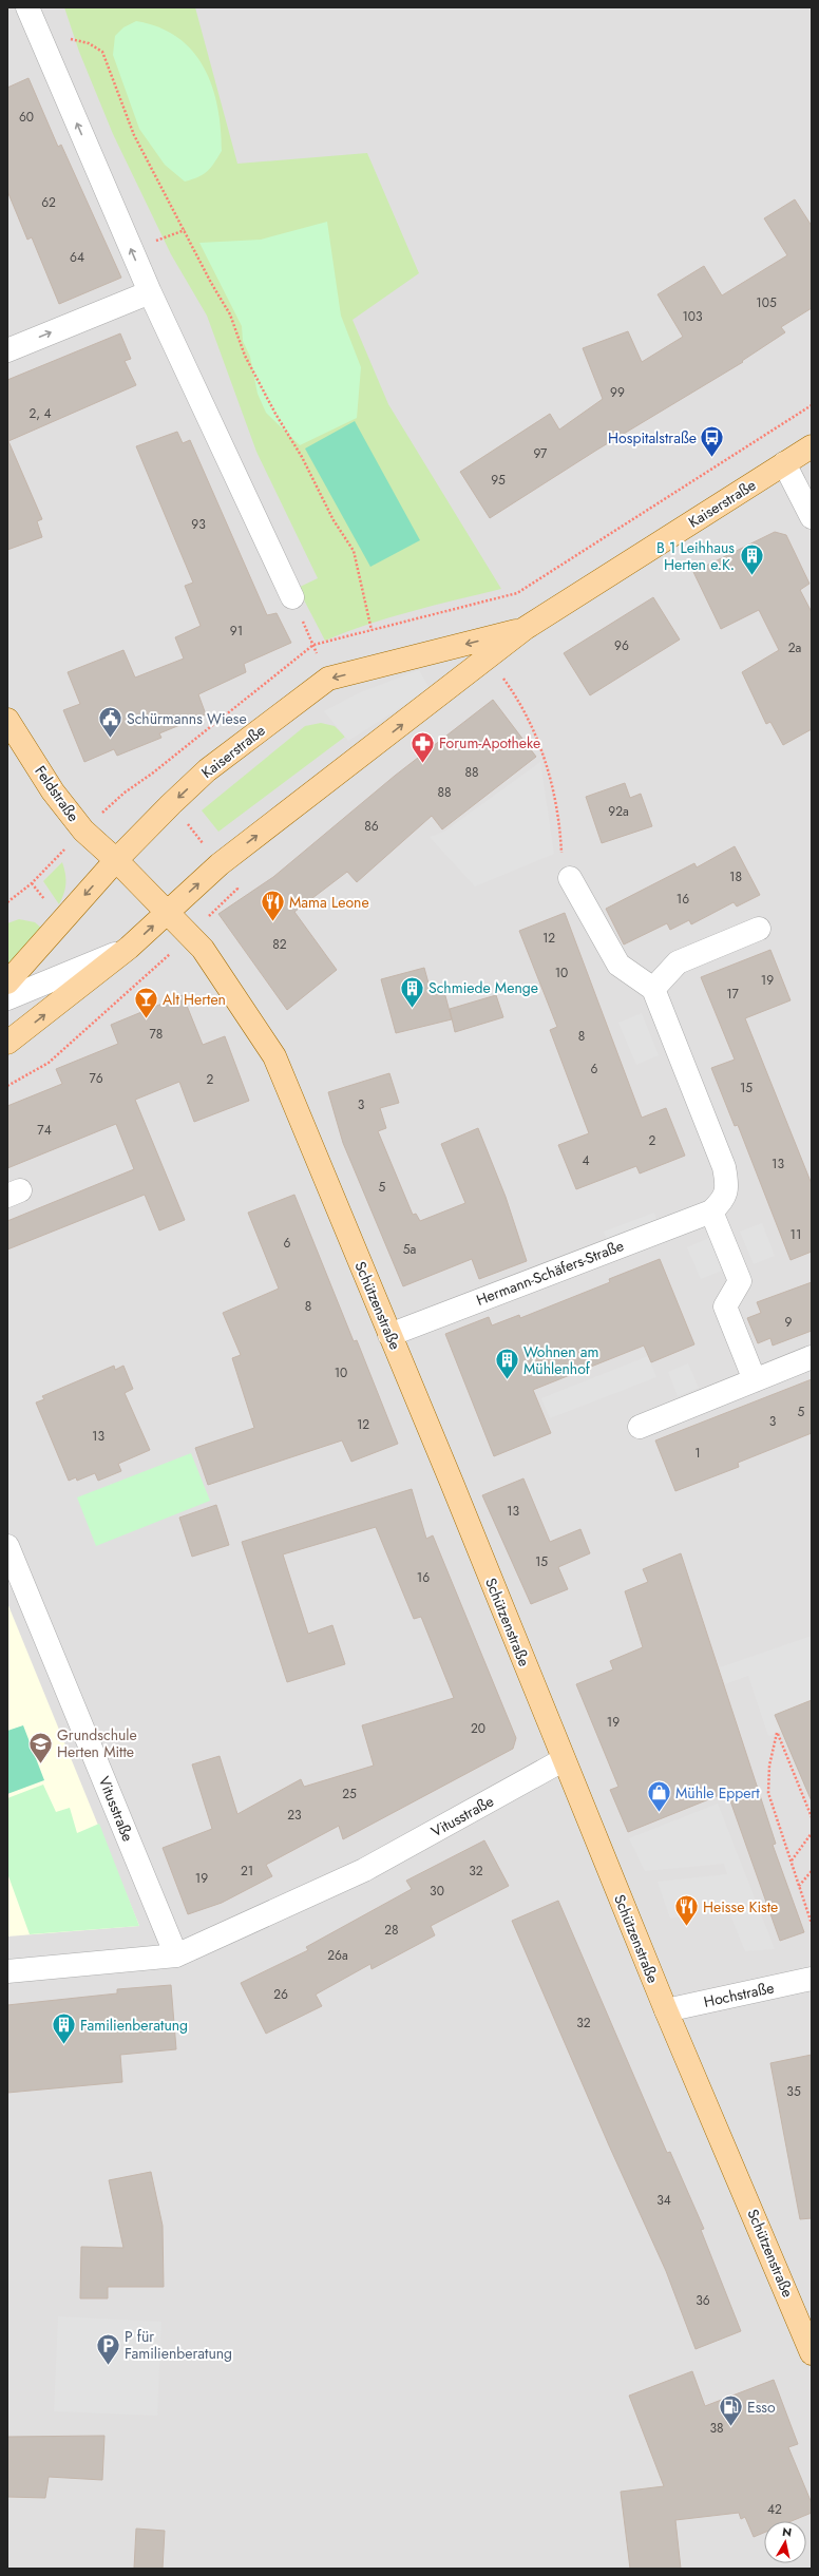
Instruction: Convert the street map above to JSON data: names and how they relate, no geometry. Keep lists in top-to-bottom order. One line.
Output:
{"streets":{"main road":["Kaiserstraße","Feldstraße","Schützenstraße"],"street":["Hermann-Schäfers-Straße","Vitusstraße","Hochstraße"]},"crossings":[["Kaiserstraße","Feldstraße"],["Kaiserstraße","Schützenstraße"],["Feldstraße","Schützenstraße"],["Hermann-Schäfers-Straße","Schützenstraße"],["Schützenstraße","Vitusstraße"],["Schützenstraße","Hochstraße"]],"places":{"bus stop":["Hospitalstraße"],"building":["B 1 Leihhaus Herten e.K.","Schmiede Menge","Wohnen am Mühlenhof","Familienberatung"],"public building":["Schürmanns Wiese"],"pharmacy":["Forum-Apotheke"],"restaurant":["Mama Leone","Heisse Kiste"],"bar":["Alt Herten"],"school or university":["Grundschule Herten Mitte"],"shop":["Mühle Eppert"],"parking":["P für Familienberatung"],"fuel station":["Esso"]},"house_numbers":["60","62","64","105","103","99","2, 4","97","95","93","91","96","2a","88","88","92a","86","18","16","12","82","10","19","17","78","8","6","76","2","15","3","74","2","4","13","5","11","6","5a","8","9","10","5","3","12","13","1","13","15","16","19","20","25","23","21","32","19","30","28","26a","26","32","35","34","36","38","42"],"north":"top"}
